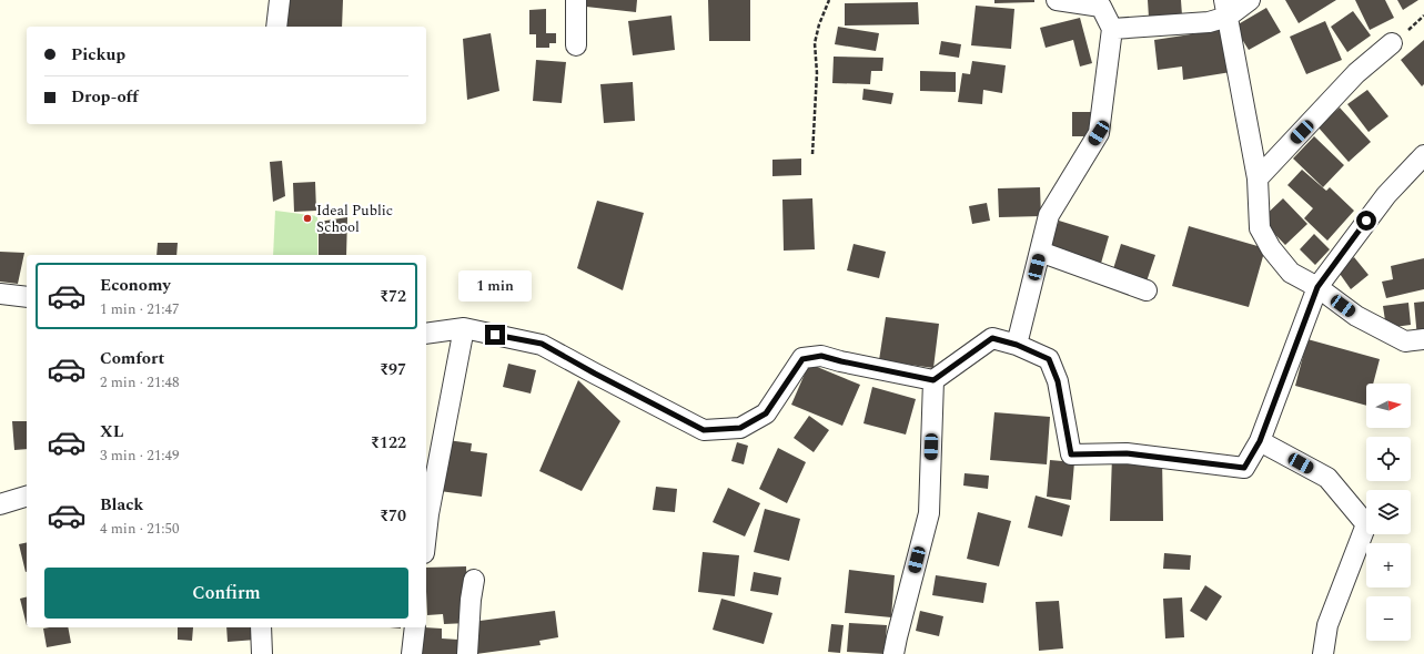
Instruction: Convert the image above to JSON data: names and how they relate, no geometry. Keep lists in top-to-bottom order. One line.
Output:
{"places":["Ideal Public School"],"north":"right","page":{"banner":["Pickup","Drop-off"],"list":[{"name":"Economy","note":"1 min · 21:47","value":"₹72"},{"name":"Comfort","note":"2 min · 21:48","value":"₹97"},{"name":"XL","note":"3 min · 21:49","value":"₹122"},{"name":"Black","note":"4 min · 21:50","value":"₹70"}],"bubble":"1 min","map_buttons":["+","−"],"buttons":"Confirm"}}
